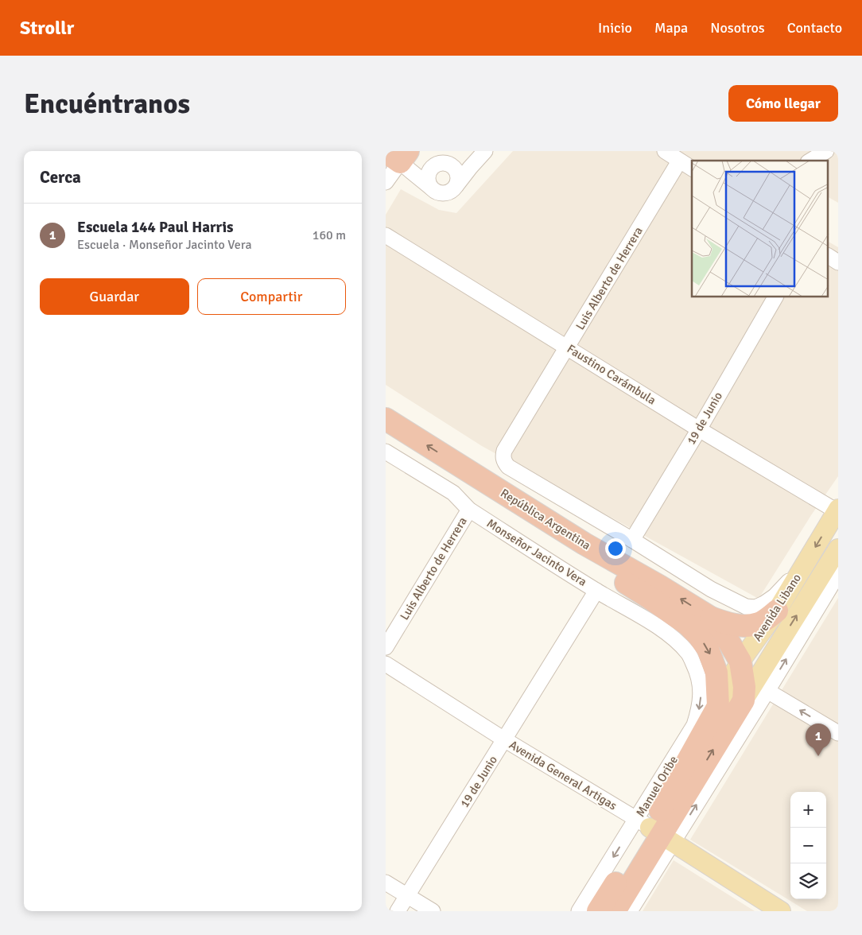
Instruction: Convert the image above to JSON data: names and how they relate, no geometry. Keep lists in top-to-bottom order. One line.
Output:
{"streets":{"highway":["República Argentina","Manuel Oribe"],"main road":["Avenida Libano","Avenida General Artigas"],"street":["Luis Alberto de Herrera","Faustino Carámbula","19 de Junio","Monseñor Jacinto Vera"]},"crossings":[["Luis Alberto de Herrera","Faustino Carámbula"],["Luis Alberto de Herrera","19 de Junio"],["Luis Alberto de Herrera","Monseñor Jacinto Vera"],["Faustino Carámbula","19 de Junio"],["Faustino Carámbula","Avenida Libano"],["19 de Junio","Monseñor Jacinto Vera"],["19 de Junio","Avenida General Artigas"],["República Argentina","Avenida Libano"],["República Argentina","Manuel Oribe"],["Monseñor Jacinto Vera","Manuel Oribe"],["Avenida Libano","Manuel Oribe"],["Avenida General Artigas","Manuel Oribe"]],"page":{"header":"Strollr","nav":["Inicio","Mapa","Nosotros","Contacto"],"buttons":["Cómo llegar",["Guardar","Compartir"]],"title":"Encuéntranos","heading":"Cerca","list":[{"mark":"1","name":"Escuela 144 Paul Harris","note":"Escuela · Monseñor Jacinto Vera","value":"160 m"}],"pins":"1","map_buttons":["+","−"]}}
